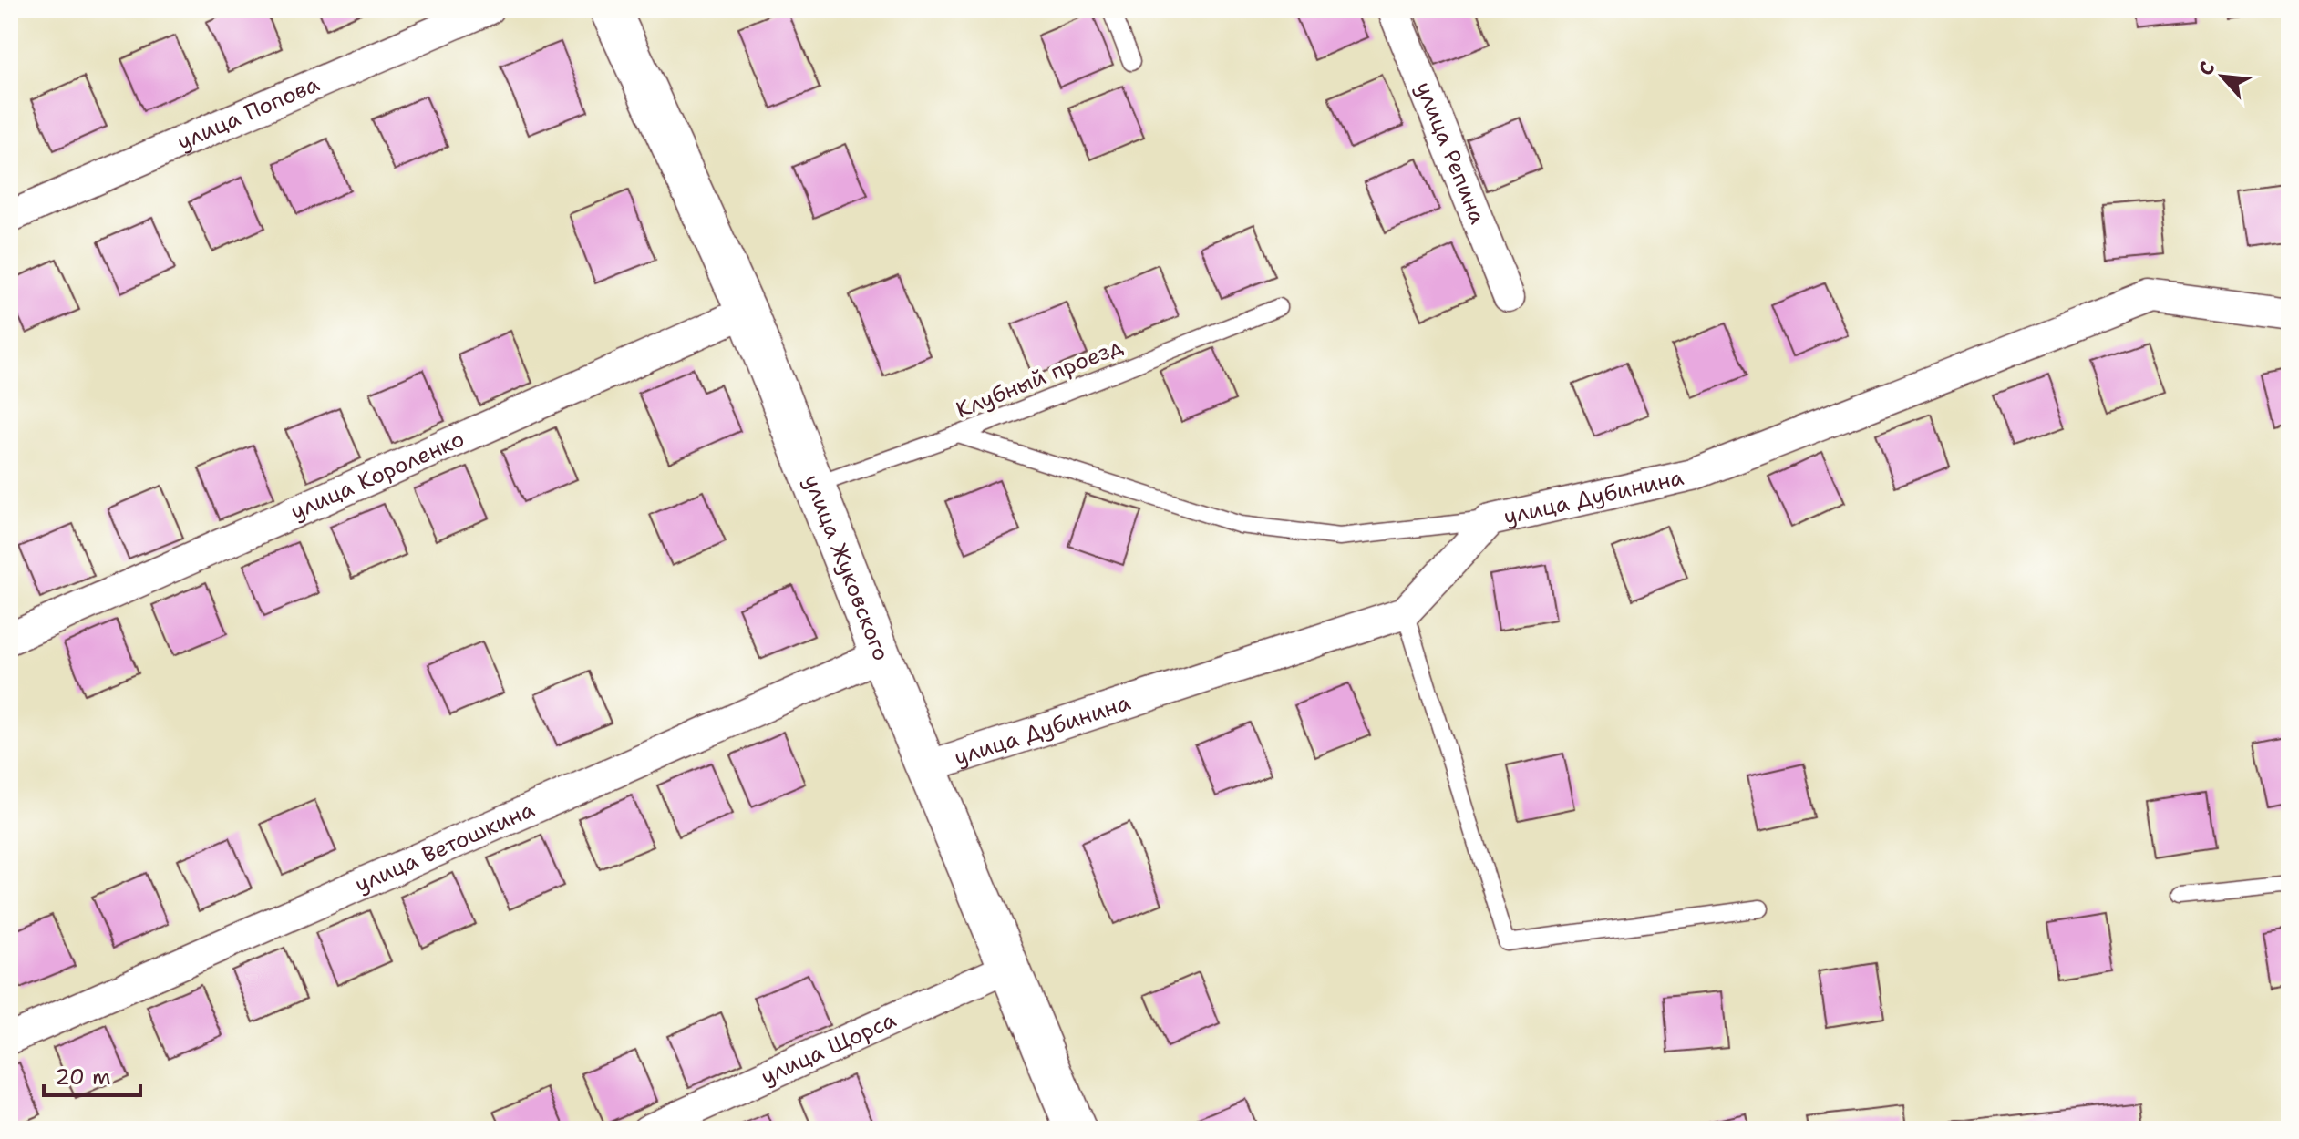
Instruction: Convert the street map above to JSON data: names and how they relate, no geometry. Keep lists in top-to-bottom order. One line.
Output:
{"streets":{"street":["улица Попова","улица Репина","улица Короленко","улица Дубинина","улица Жуковского","улица Ветошкина","улица Щорса"],"lane":["Клубный проезд"]},"crossings":[["Клубный проезд","улица Жуковского"],["улица Короленко","улица Жуковского"],["улица Дубинина","улица Жуковского"],["улица Жуковского","улица Ветошкина"],["улица Жуковского","улица Щорса"]],"scale_bar":"20 m","north":"top left"}
